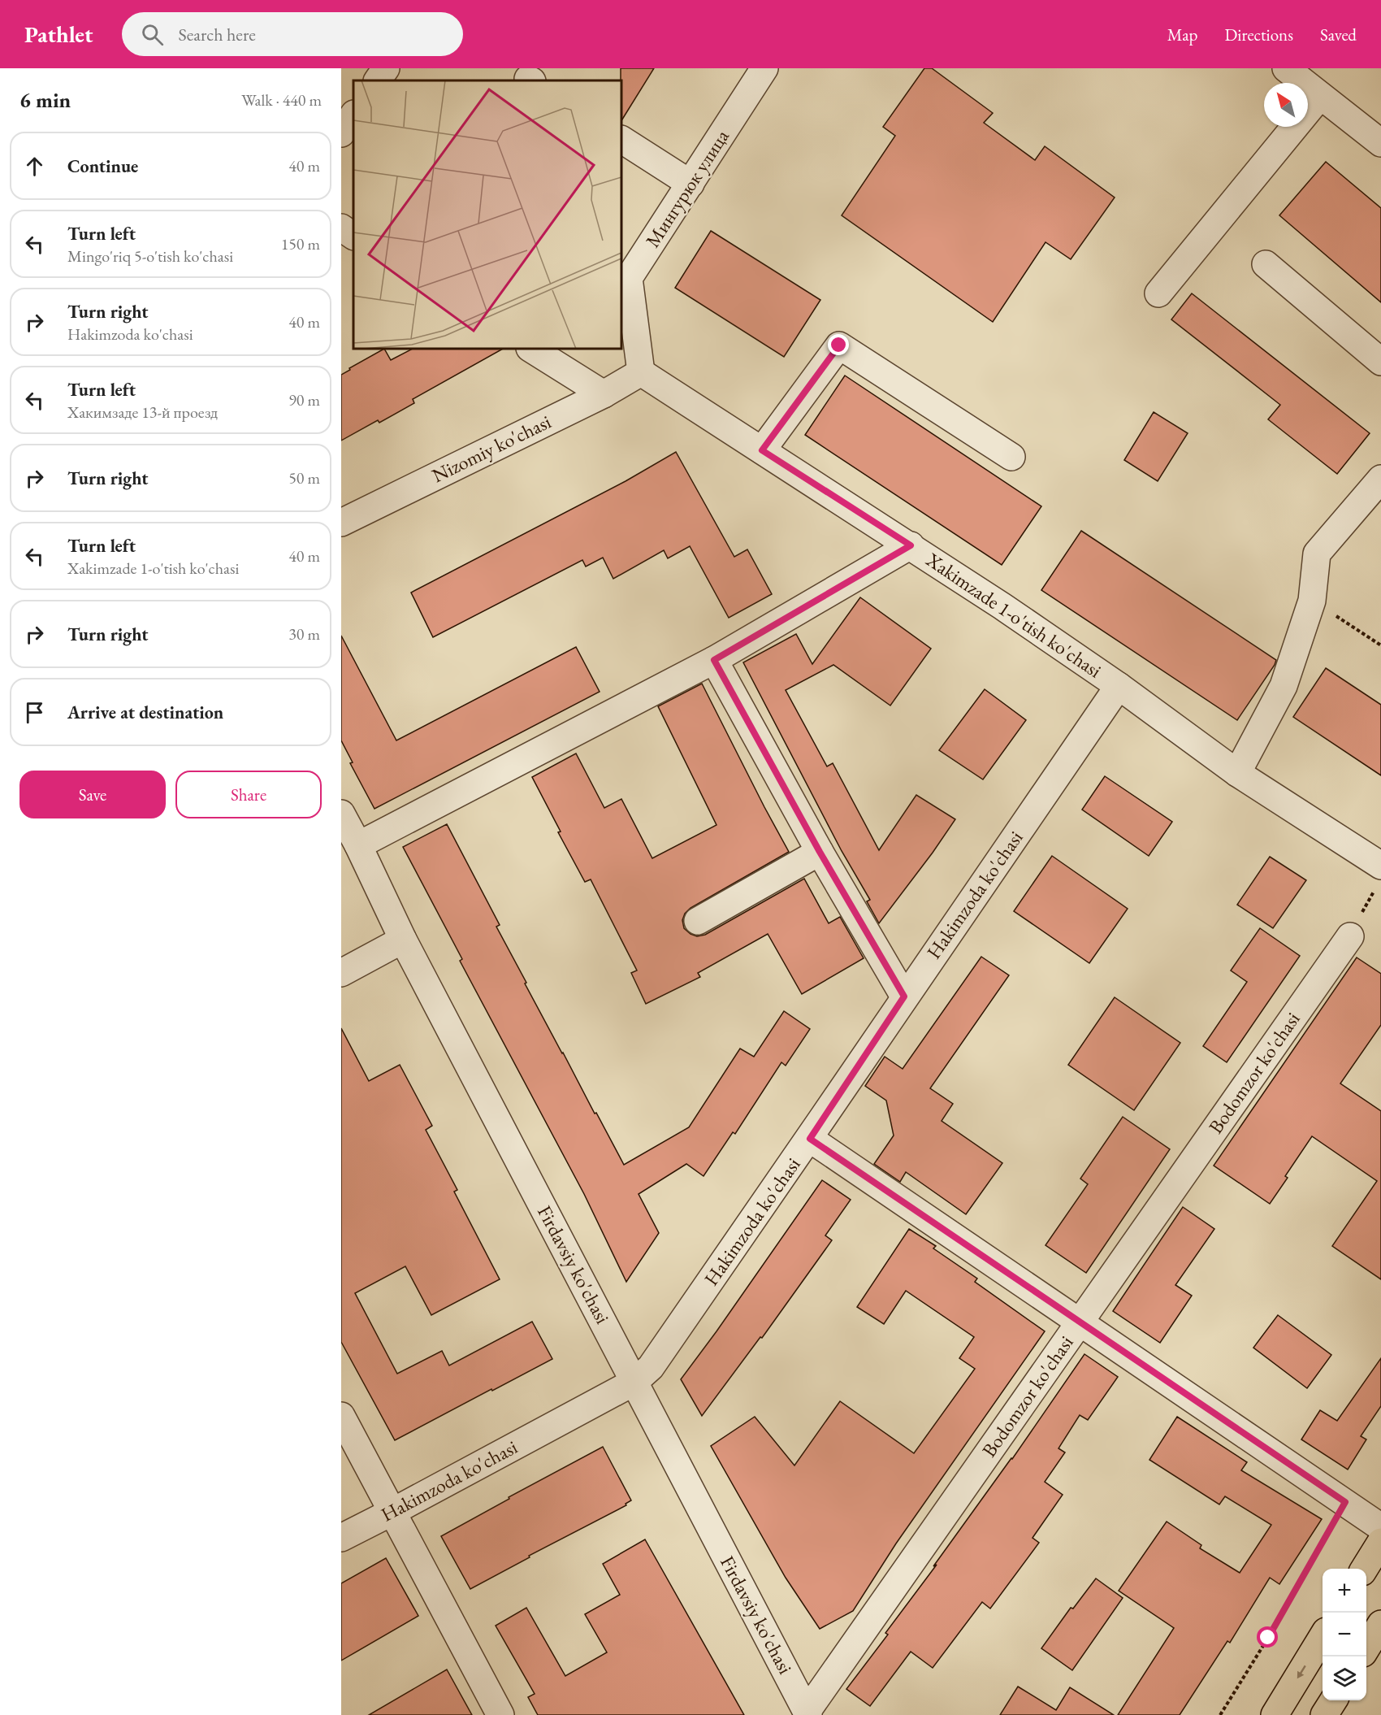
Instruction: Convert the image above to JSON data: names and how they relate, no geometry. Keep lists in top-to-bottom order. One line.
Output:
{"streets":{"street":["Мингурюк улица","Nizomiy ko'chasi","Xakimzade 1-o'tish ko'chasi","Hakimzoda ko'chasi","Bodomzor ko'chasi","Firdavsiy ko'chasi"]},"crossings":[["Мингурюк улица","Nizomiy ko'chasi"],["Мингурюк улица","Xakimzade 1-o'tish ko'chasi"],["Nizomiy ko'chasi","Xakimzade 1-o'tish ko'chasi"],["Xakimzade 1-o'tish ko'chasi","Hakimzoda ko'chasi"],["Hakimzoda ko'chasi","Firdavsiy ko'chasi"],["Bodomzor ko'chasi","Firdavsiy ko'chasi"]],"north":"top left","page":{"header":"Pathlet","search":"Search here","nav":["Map","Directions","Saved"],"heading":["6 min","Walk · 440 m"],"list":[["Continue","40 m"],["Turn left","Mingo'riq 5-o'tish ko'chasi","150 m"],["Turn right","Hakimzoda ko'chasi","40 m"],["Turn left","Хакимзаде 13-й проезд","90 m"],["Turn right","50 m"],["Turn left","Xakimzade 1-o'tish ko'chasi","40 m"],["Turn right","30 m"],"Arrive at destination"],"buttons":["Save","Share"],"map_buttons":["+","−"]}}
